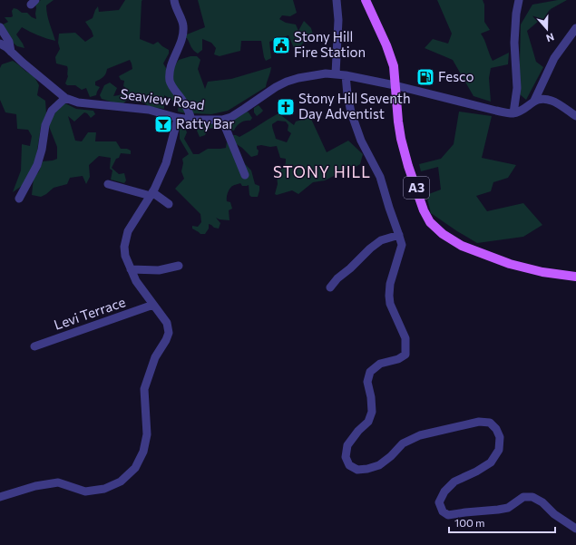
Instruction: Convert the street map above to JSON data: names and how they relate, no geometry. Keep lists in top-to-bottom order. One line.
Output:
{"streets":{"main road":["A3"],"street":["Seaview Road","Levi Terrace"]},"crossings":[["Seaview Road","A3"]],"districts":["STONY HILL"],"places":{"public building":["Stony Hill Fire Station"],"fuel station":["Fesco"],"church":["Stony Hill Seventh Day Adventist"],"bar":["Ratty Bar"]},"scale_bar":"100 m","north":"bottom"}
